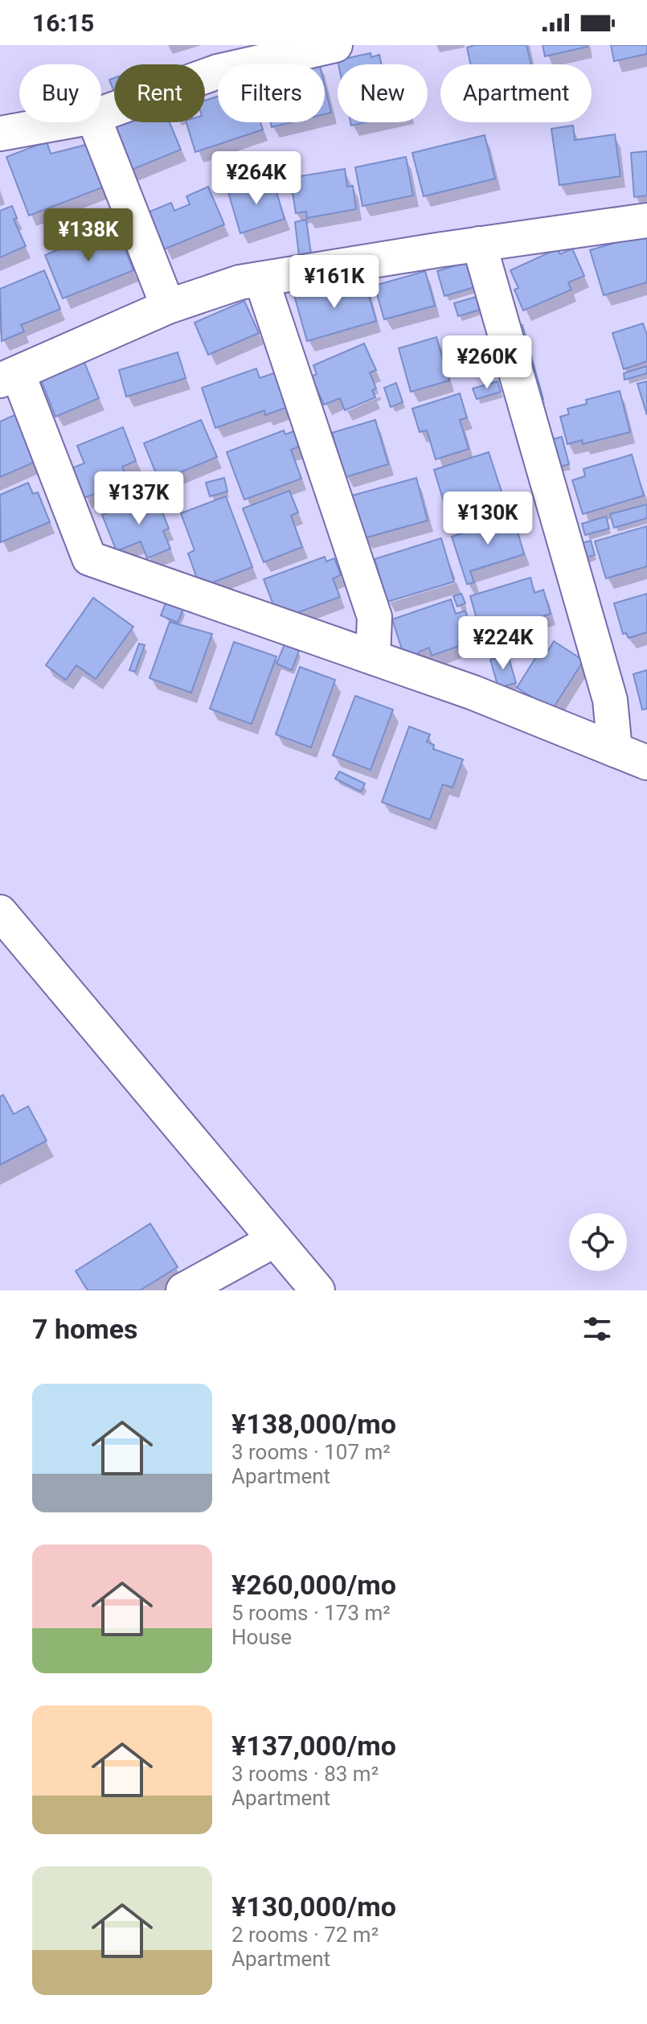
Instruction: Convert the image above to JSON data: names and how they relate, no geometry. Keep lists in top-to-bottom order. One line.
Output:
{"page":{"status":"16:15","chip":["Buy","Rent","Filters","New","Apartment"],"price":["¥264K","¥138K","¥161K","¥260K","¥137K","¥130K","¥224K"],"heading":"7 homes","list":[{"name":"¥138,000/mo","note":"3 rooms · 107 m² · Apartment"},{"name":"¥260,000/mo","note":"5 rooms · 173 m² · House"},{"name":"¥137,000/mo","note":"3 rooms · 83 m² · Apartment"},{"name":"¥130,000/mo","note":"2 rooms · 72 m² · Apartment"}]}}
